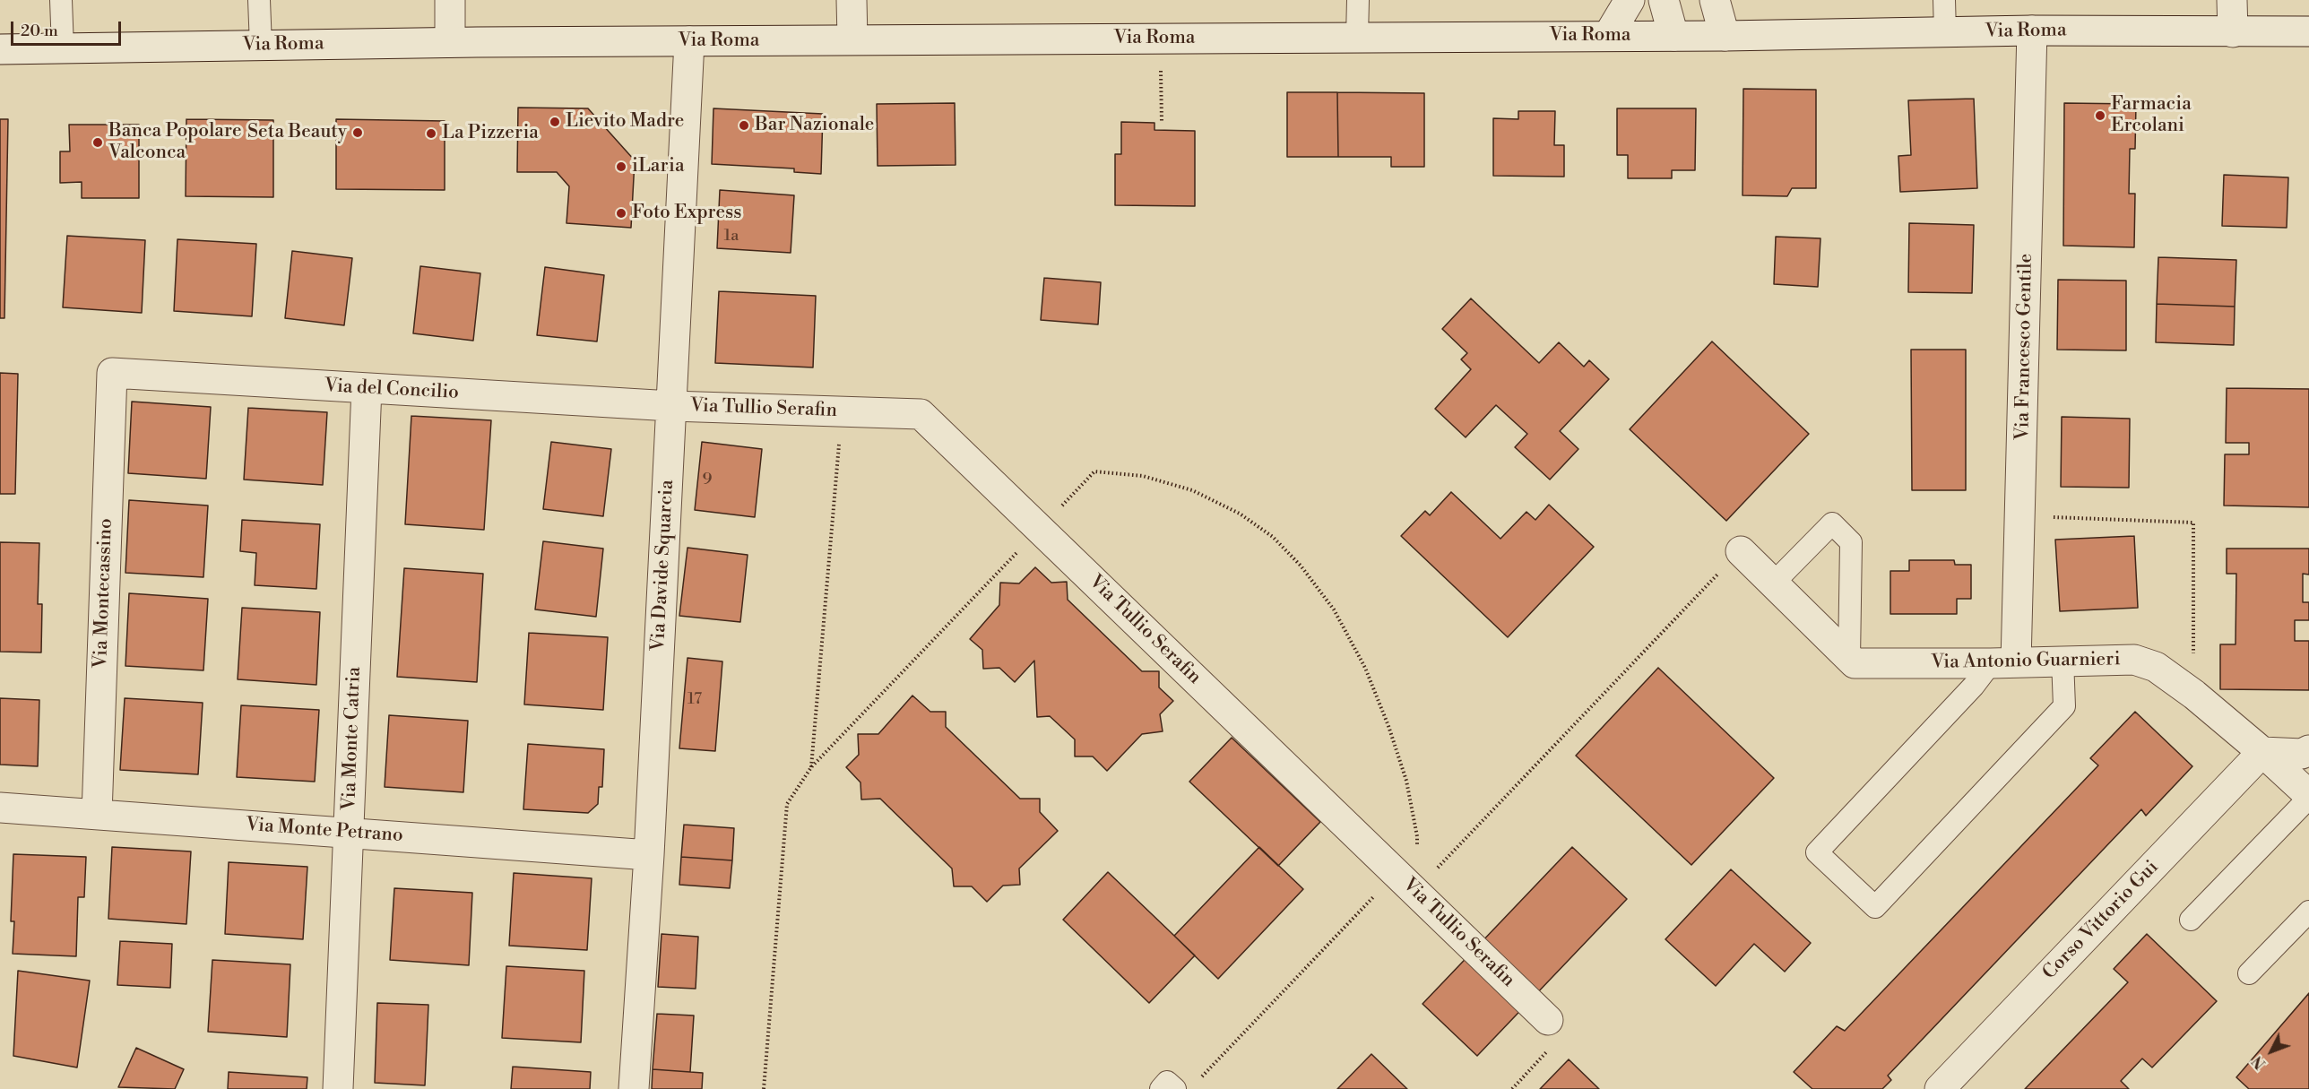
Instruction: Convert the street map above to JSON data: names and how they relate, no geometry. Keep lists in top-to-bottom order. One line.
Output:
{"streets":{"street":["Via Roma","Via Francesco Gentile","Via del Concilio","Via Tullio Serafin","Via Davide Squarcia","Via Montecassino","Via Antonio Guarnieri","Via Monte Catria","Via Monte Petrano","Corso Vittorio Gui"]},"crossings":[["Via Roma","Via Francesco Gentile"],["Via Roma","Via Davide Squarcia"],["Via Francesco Gentile","Via Antonio Guarnieri"],["Via del Concilio","Via Tullio Serafin"],["Via del Concilio","Via Davide Squarcia"],["Via del Concilio","Via Montecassino"],["Via del Concilio","Via Monte Catria"],["Via Tullio Serafin","Via Davide Squarcia"],["Via Davide Squarcia","Via Monte Petrano"],["Via Montecassino","Via Monte Petrano"],["Via Antonio Guarnieri","Corso Vittorio Gui"],["Via Monte Catria","Via Monte Petrano"]],"places":["Farmacia Ercolani","Lievito Madre","Bar Nazionale","Seta Beauty","La Pizzeria","Banca Popolare Valconca","iLaria","Foto Express"],"house_numbers":["1a","9","17"],"scale_bar":"20 m","north":"bottom left"}
